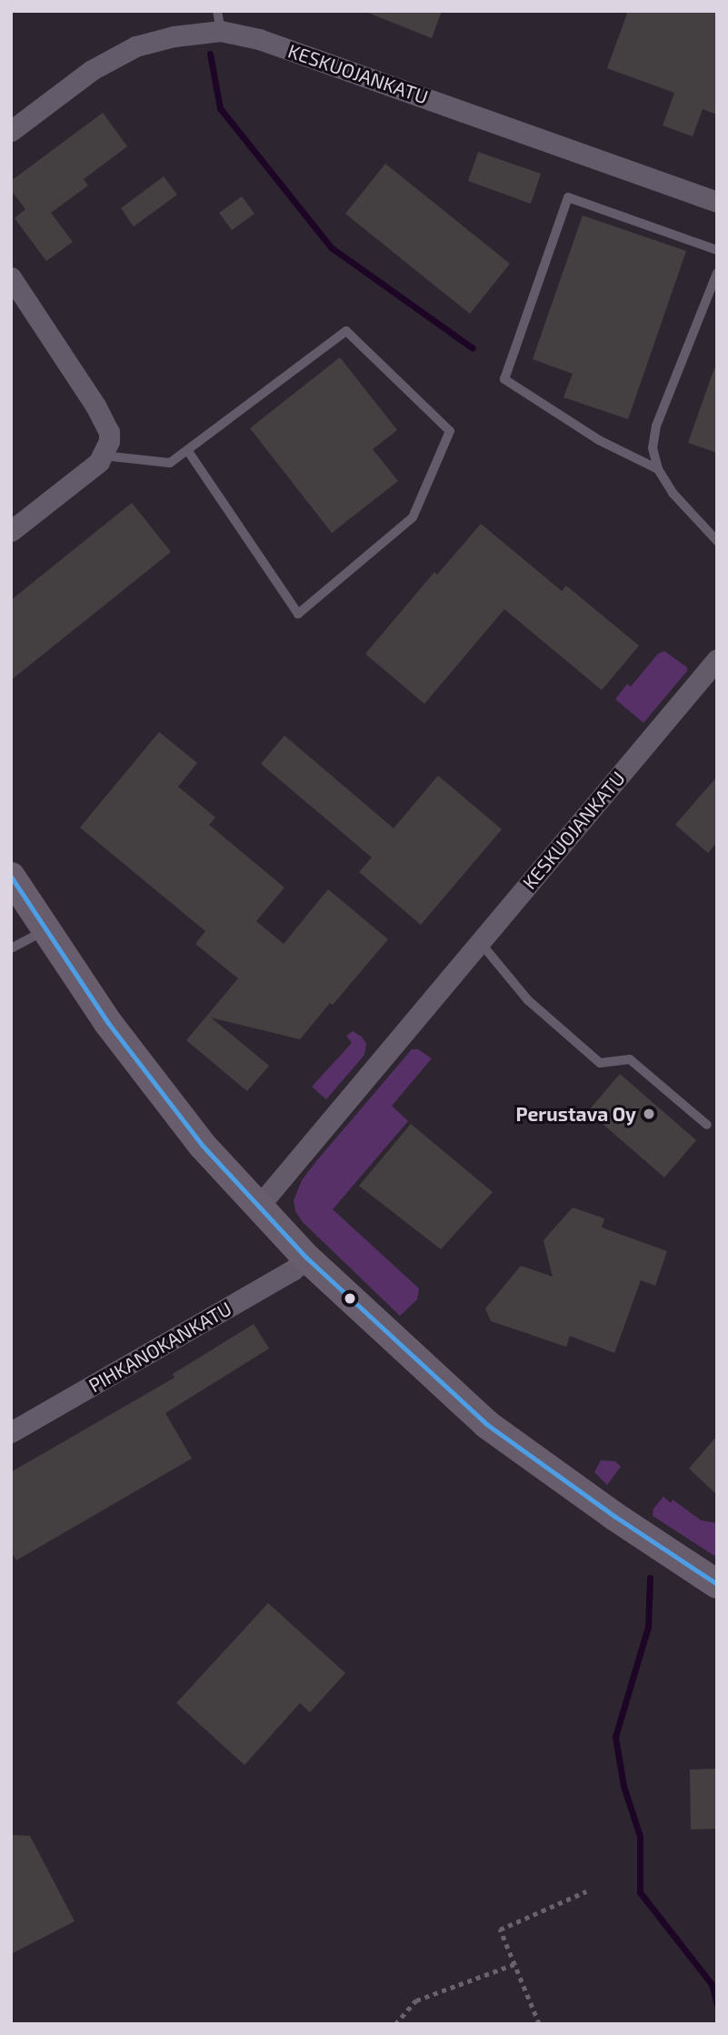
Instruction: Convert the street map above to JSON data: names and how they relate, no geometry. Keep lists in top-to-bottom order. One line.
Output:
{"streets":{"street":["KESKUOJANKATU","PIHKANOKANKATU"]},"places":["Perustava Oy"]}
